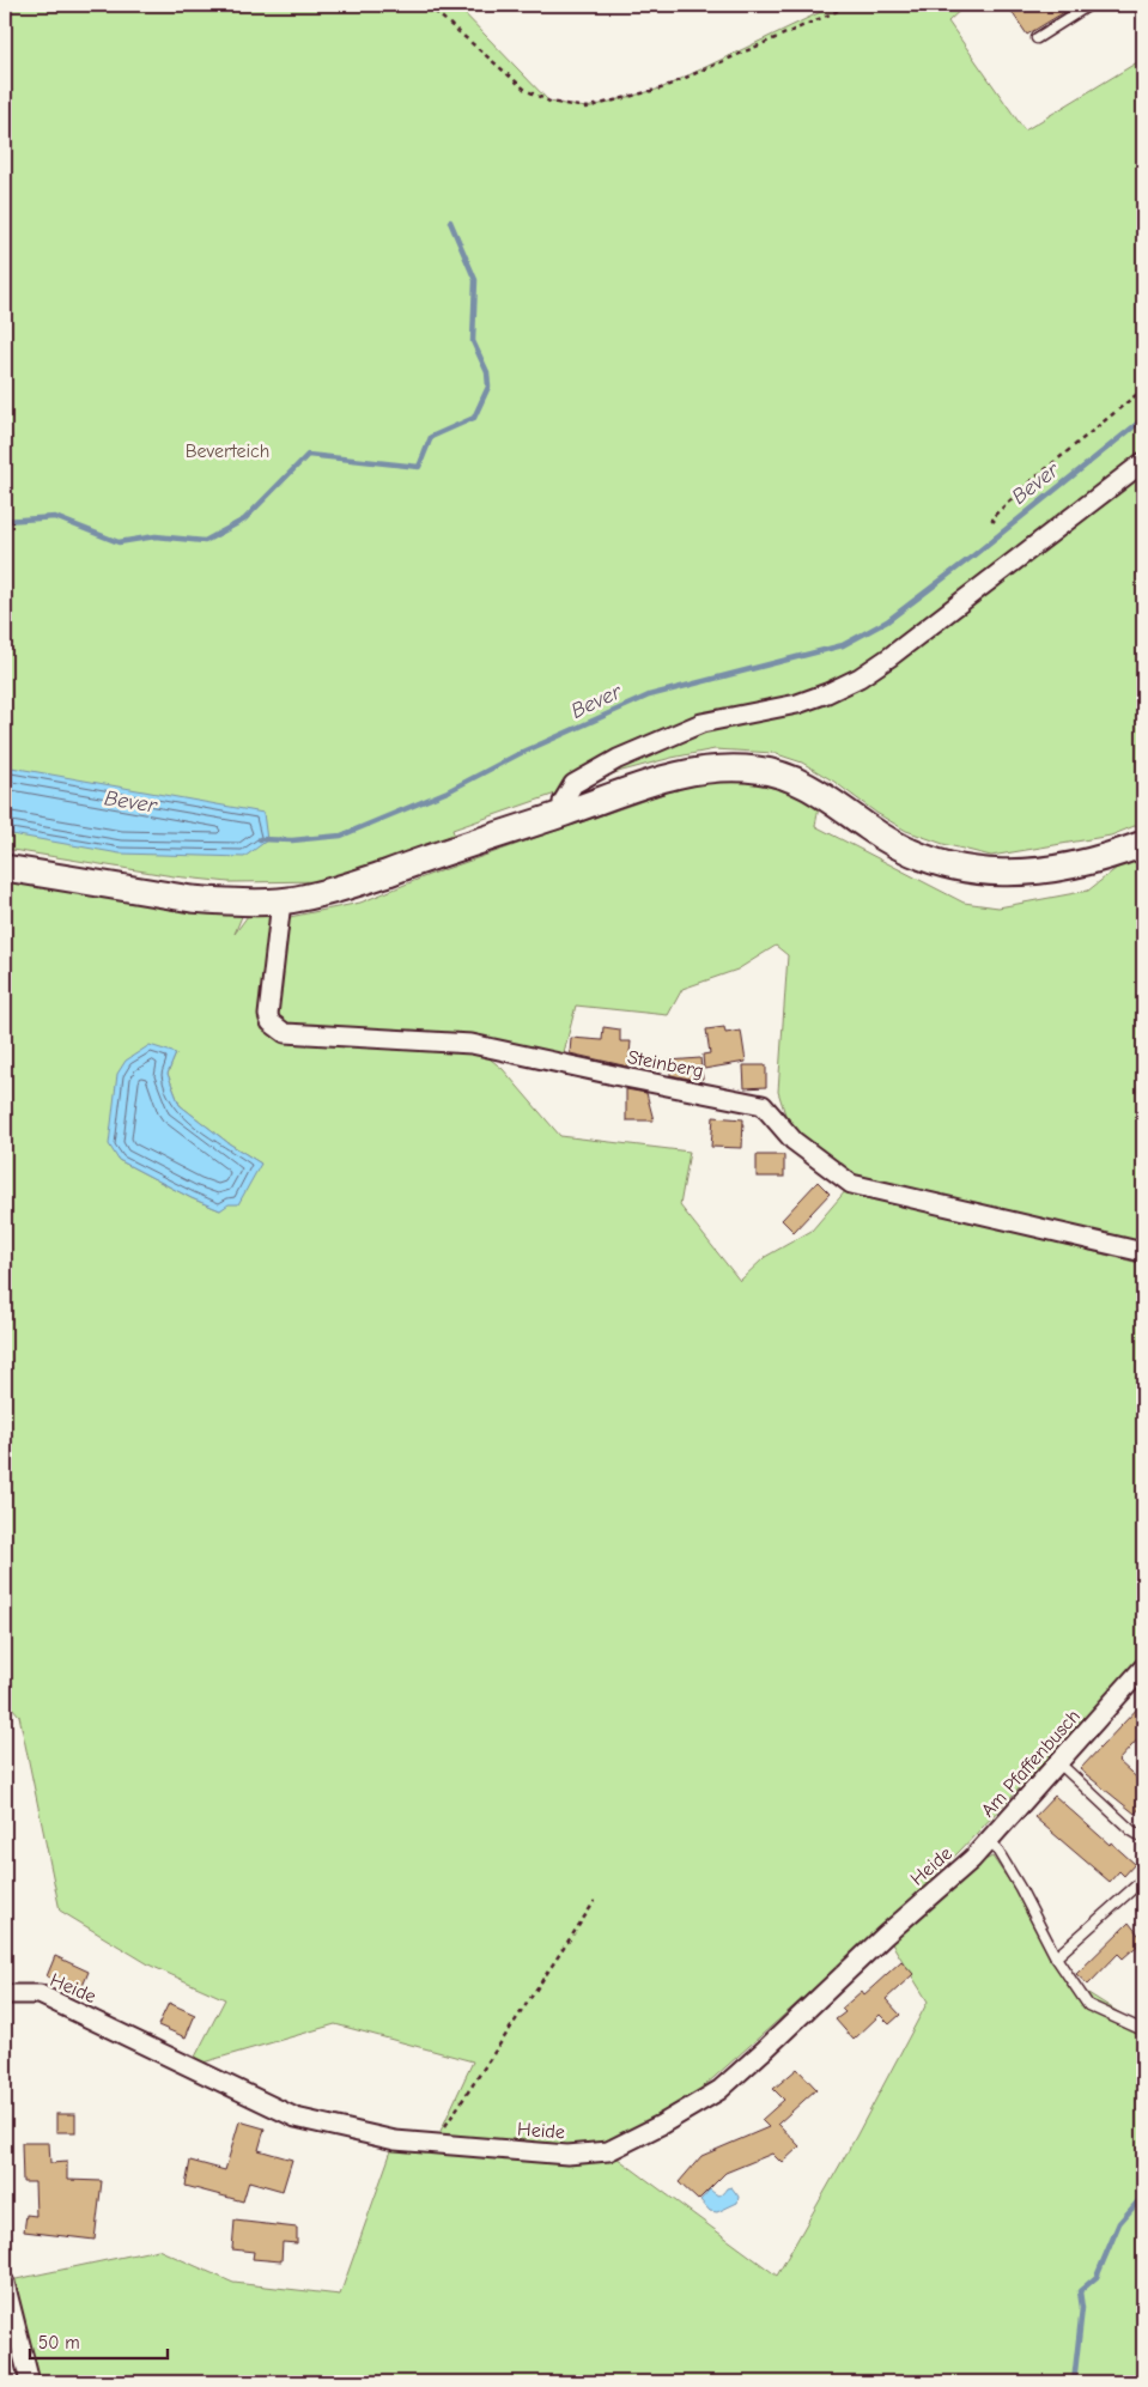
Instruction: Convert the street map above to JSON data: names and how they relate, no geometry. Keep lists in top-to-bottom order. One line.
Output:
{"streets":{"street":["Steinberg","Am Pfaffenbusch","Heide"]},"crossings":[["Am Pfaffenbusch","Heide"]],"water":["Bever"],"parks":["Beverteich"],"scale_bar":"50 m"}
